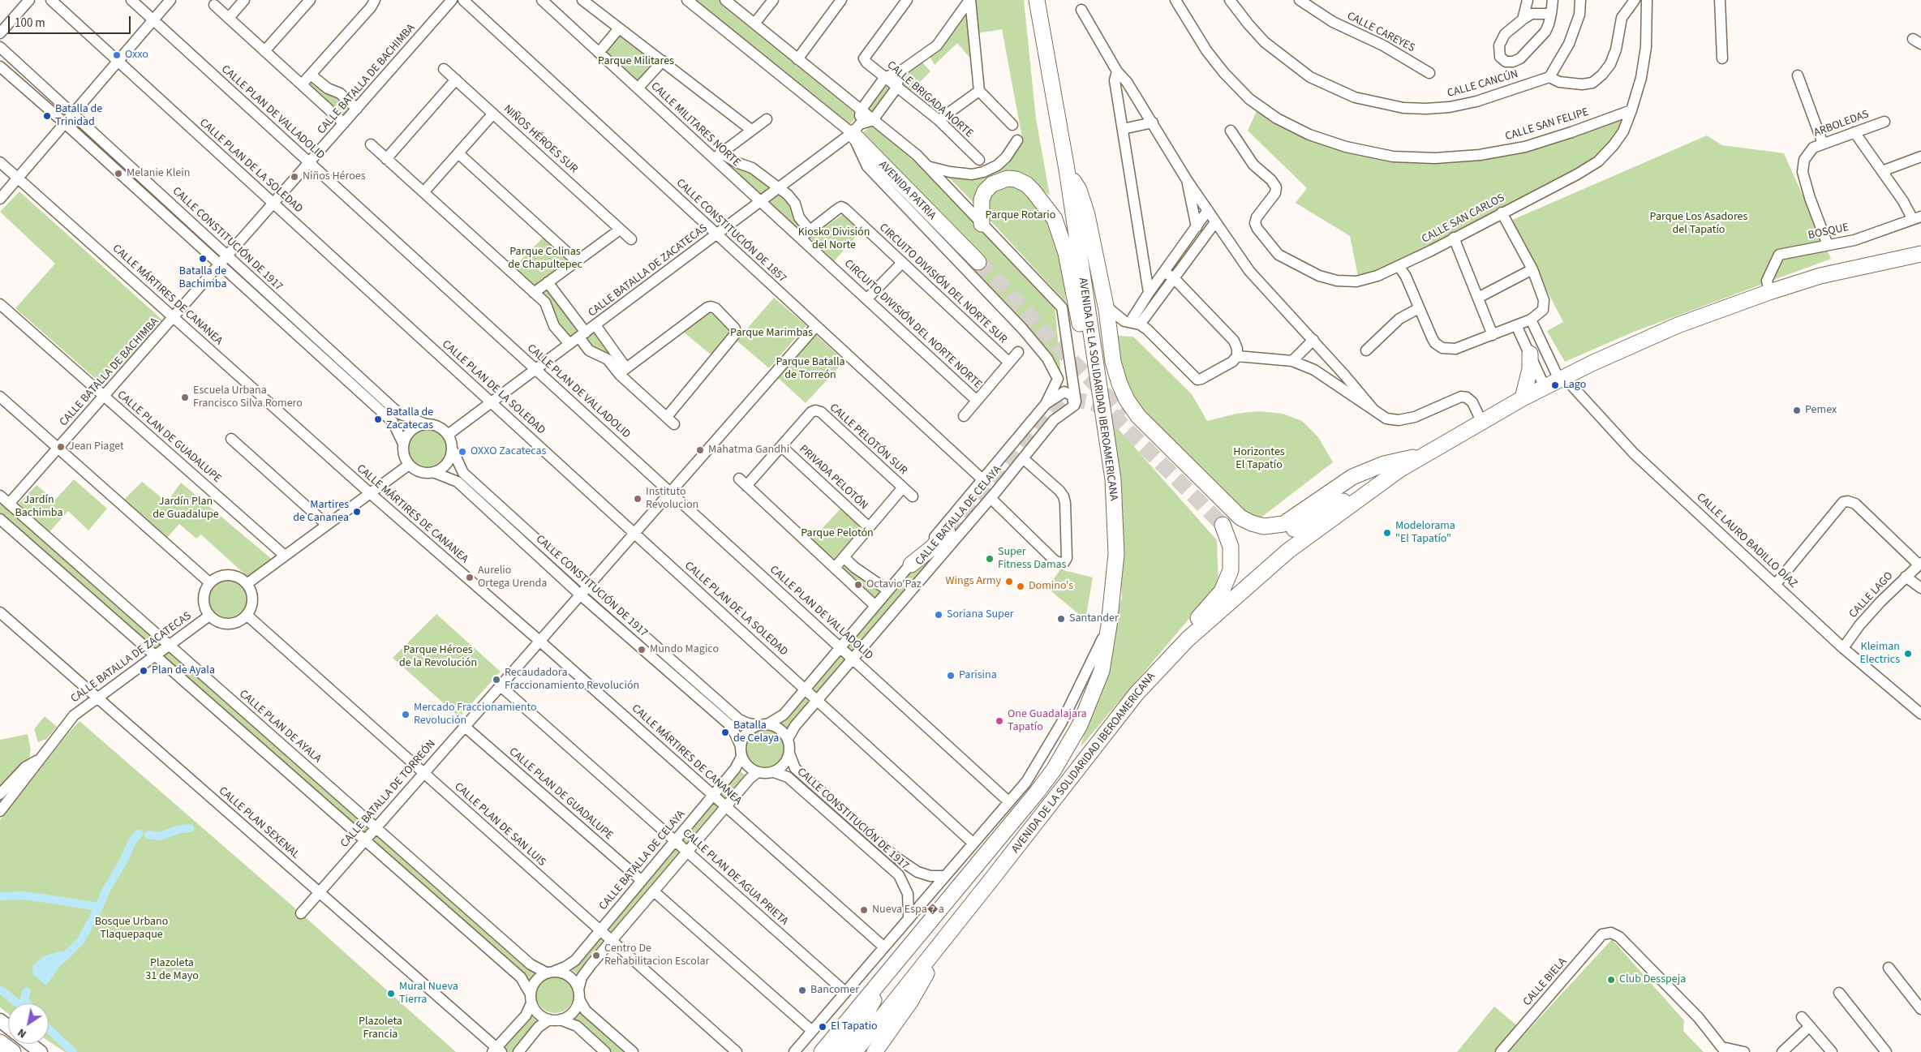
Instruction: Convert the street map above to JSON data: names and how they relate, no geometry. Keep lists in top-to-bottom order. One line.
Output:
{"streets":{"highway":["AVENIDA DE LA SOLIDARIDAD IBEROAMERICANA"],"street":["CALLE CAREYES","CALLE BATALLA DE BACHIMBA","CALLE CANCÚN","CALLE BRIGADA NORTE","CALLE PLAN DE VALLADOLID","ARBOLEDAS","CALLE MILITARES NORTE","CALLE SAN FELIPE","NIÑOS HÉROES SUR","CALLE PLAN DE LA SOLEDAD","AVENIDA PATRIA","CALLE SAN CARLOS","CALLE CONSTITUCIÓN DE 1857","BOSQUE","CALLE CONSTITUCIÓN DE 1917","CALLE BATALLA DE ZACATECAS","CIRCUITO DIVISIÓN DEL NORTE SUR","CALLE MÁRTIRES DE CANANEA","CIRCUITO DIVISIÓN DEL NORTE NORTE","CALLE PLAN DE GUADALUPE","CALLE PELOTÓN SUR","PRIVADA PELOTÓN","CALLE BATALLA DE CELAYA","CALLE LAURO BADILLO DÍAZ","CALLE LAGO","CALLE PLAN DE AYALA","CALLE BATALLA DE TORREÓN","CALLE PLAN SEXENAL","CALLE PLAN DE SAN LUIS","CALLE PLAN DE AGUA PRIETA","CALLE BIELA"]},"crossings":[["CALLE BATALLA DE BACHIMBA","CALLE PLAN DE VALLADOLID"],["CALLE BATALLA DE BACHIMBA","CALLE PLAN DE LA SOLEDAD"],["CALLE BATALLA DE BACHIMBA","CALLE CONSTITUCIÓN DE 1917"],["CALLE BATALLA DE BACHIMBA","CALLE MÁRTIRES DE CANANEA"],["CALLE BATALLA DE BACHIMBA","CALLE PLAN DE GUADALUPE"],["CALLE BATALLA DE BACHIMBA","CALLE PLAN DE AYALA"],["CALLE PLAN DE VALLADOLID","CALLE BATALLA DE ZACATECAS"],["CALLE PLAN DE VALLADOLID","CALLE BATALLA DE CELAYA"],["CALLE PLAN DE VALLADOLID","CALLE BATALLA DE TORREÓN"],["ARBOLEDAS","BOSQUE"],["CALLE MILITARES NORTE","CALLE BATALLA DE ZACATECAS"],["CALLE MILITARES NORTE","CIRCUITO DIVISIÓN DEL NORTE NORTE"],["CALLE SAN FELIPE","CALLE SAN CARLOS"],["CALLE PLAN DE LA SOLEDAD","CALLE BATALLA DE ZACATECAS"],["CALLE PLAN DE LA SOLEDAD","CALLE BATALLA DE CELAYA"],["CALLE PLAN DE LA SOLEDAD","CALLE BATALLA DE TORREÓN"],["AVENIDA PATRIA","CALLE BATALLA DE ZACATECAS"],["AVENIDA PATRIA","CALLE BATALLA DE CELAYA"],["CALLE CONSTITUCIÓN DE 1857","CALLE BATALLA DE ZACATECAS"],["CALLE CONSTITUCIÓN DE 1857","CALLE BATALLA DE CELAYA"],["CALLE CONSTITUCIÓN DE 1857","CALLE BATALLA DE TORREÓN"],["BOSQUE","AVENIDA DE LA SOLIDARIDAD IBEROAMERICANA"],["CALLE CONSTITUCIÓN DE 1917","CALLE BATALLA DE ZACATECAS"],["CALLE CONSTITUCIÓN DE 1917","CALLE BATALLA DE CELAYA"],["CALLE CONSTITUCIÓN DE 1917","CALLE BATALLA DE TORREÓN"],["CALLE BATALLA DE ZACATECAS","CIRCUITO DIVISIÓN DEL NORTE NORTE"],["CALLE BATALLA DE ZACATECAS","CALLE PLAN DE AYALA"],["CALLE BATALLA DE ZACATECAS","CALLE PLAN SEXENAL"],["CALLE BATALLA DE ZACATECAS","CALLE PLAN DE SAN LUIS"],["CALLE MÁRTIRES DE CANANEA","CALLE BATALLA DE CELAYA"],["CALLE MÁRTIRES DE CANANEA","CALLE BATALLA DE TORREÓN"],["AVENIDA DE LA SOLIDARIDAD IBEROAMERICANA","CALLE LAURO BADILLO DÍAZ"],["CALLE PLAN DE GUADALUPE","CALLE BATALLA DE CELAYA"],["CALLE PLAN DE GUADALUPE","CALLE BATALLA DE TORREÓN"],["CALLE PELOTÓN SUR","PRIVADA PELOTÓN"],["CALLE BATALLA DE CELAYA","CALLE PLAN DE AYALA"],["CALLE BATALLA DE CELAYA","CALLE PLAN DE SAN LUIS"],["CALLE BATALLA DE CELAYA","CALLE PLAN DE AGUA PRIETA"],["CALLE LAURO BADILLO DÍAZ","CALLE LAGO"],["CALLE PLAN DE AYALA","CALLE BATALLA DE TORREÓN"],["CALLE BATALLA DE TORREÓN","CALLE PLAN SEXENAL"],["CALLE BATALLA DE TORREÓN","CALLE PLAN DE SAN LUIS"],["CALLE BATALLA DE TORREÓN","CALLE PLAN DE AGUA PRIETA"]],"parks":["Parque Militares","Parque Rotario","Parque Los Asadores del Tapatío","Kiosko División del Norte","Parque Colinas de Chapultepec","Parque Marimbas","Parque Batalla de Torreón","Horizontes El Tapatío","Jardín Bachimba","Jardín Plan de Guadalupe","Parque Pelotón","Parque Héroes de la Revolución","Bosque Urbano Tlaquepaque","Plazoleta 31 de Mayo","Plazoleta Francia"],"places":["Oxxo","Batalla de Trinidad","Melanie Klein","Niños Héroes","Batalla de Bachimba","Lago","Escuela Urbana Francisco Silva Romero","Pemex","Batalla de Zacatecas","Jean Piaget","Mahatma Gandhi","OXXO Zacatecas","Instituto Revolucion","Martires de Cananea","Modelorama \"El Tapatío\"","Super Fitness Damas","Aurelio Ortega Urenda","Wings Army","Octavio Paz","Domino's","Soriana Super","Santander","Mundo Magico","Kleiman Electrics","Plan de Ayala","Parisina","Recaudadora Fraccionamiento Revolución","Mercado Fraccionamiento Revolución","One Guadalajara Tapatío","Batalla de Celaya","Nueva Espa�a","Centro De Rehabilitacion Escolar","Club Desspeja","Bancomer","Mural Nueva Tierra","El Tapatio"],"scale_bar":"100 m","north":"bottom left"}
